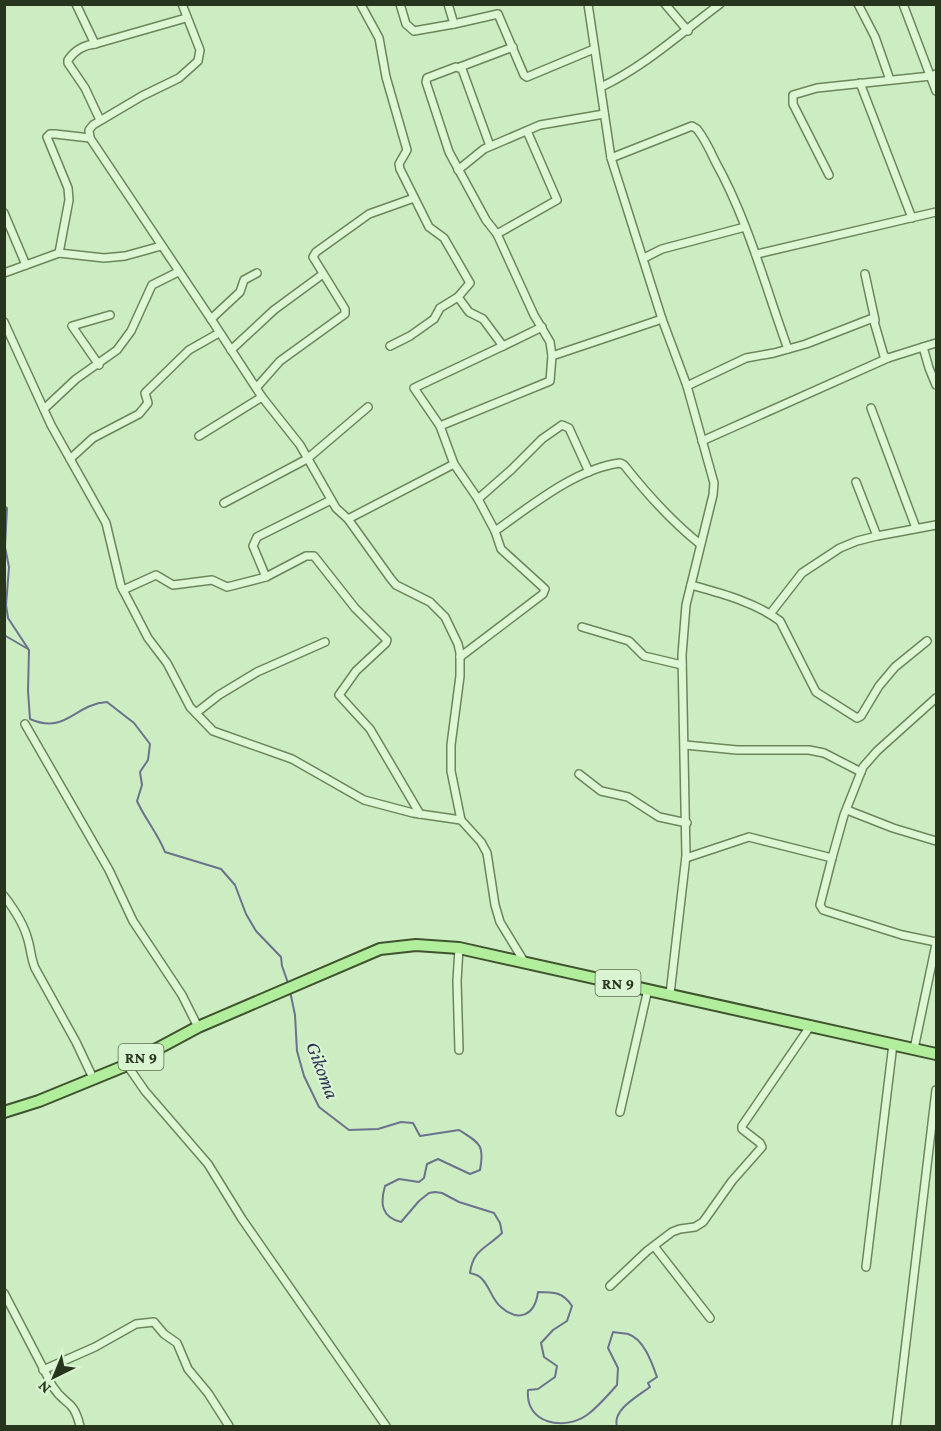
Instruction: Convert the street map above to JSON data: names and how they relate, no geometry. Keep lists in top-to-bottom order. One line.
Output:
{"streets":{"main road":["RN 9"]},"water":["Gikoma"],"north":"bottom left"}
